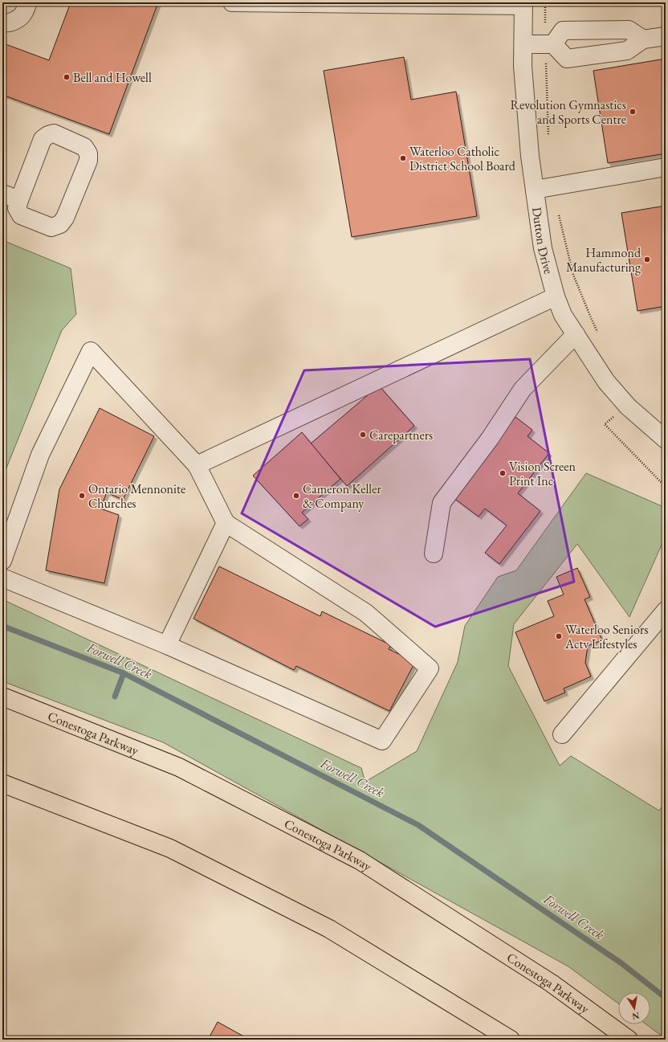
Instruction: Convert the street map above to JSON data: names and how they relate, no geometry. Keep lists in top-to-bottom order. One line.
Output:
{"streets":{"highway":["Conestoga Parkway"],"street":["Dutton Drive"]},"water":["Forwell Creek"],"places":["Bell and Howell","Revolution Gymnastics and Sports Centre","Waterloo Catholic District School Board","Hammond Manufacturing","Carepartners","Vision Screen Print Inc","Ontario Mennonite Churches","Cameron Keller & Company","Waterloo Seniors Actv Lifestyles"],"north":"bottom"}
